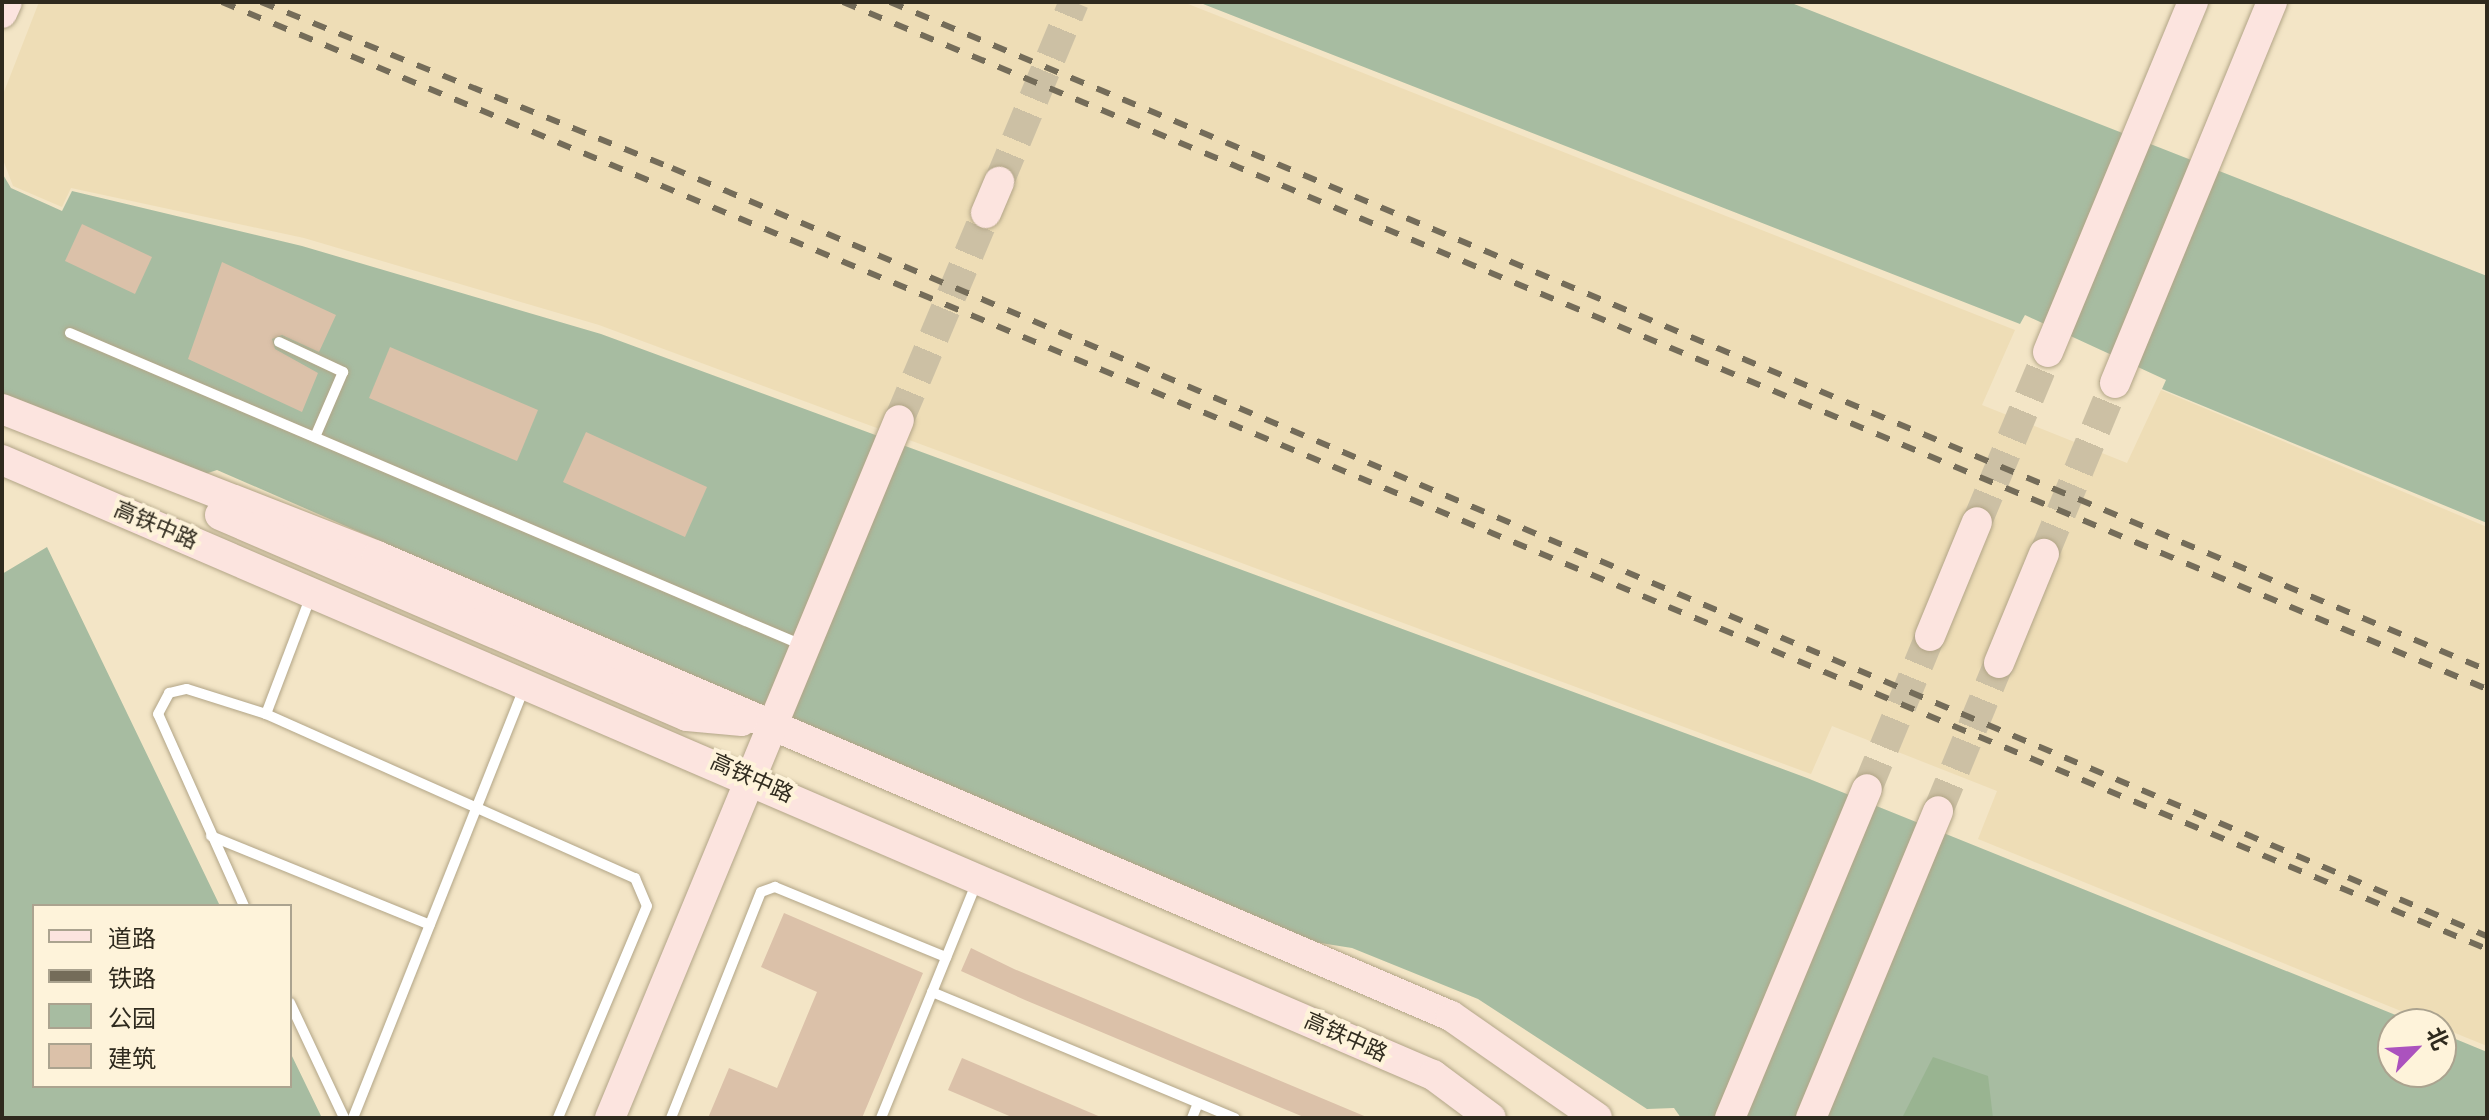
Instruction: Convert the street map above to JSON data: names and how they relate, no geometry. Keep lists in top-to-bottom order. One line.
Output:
{"streets":{"street":["高铁中路"]},"legend":["道路","铁路","公园","建筑"],"north":"top right"}
